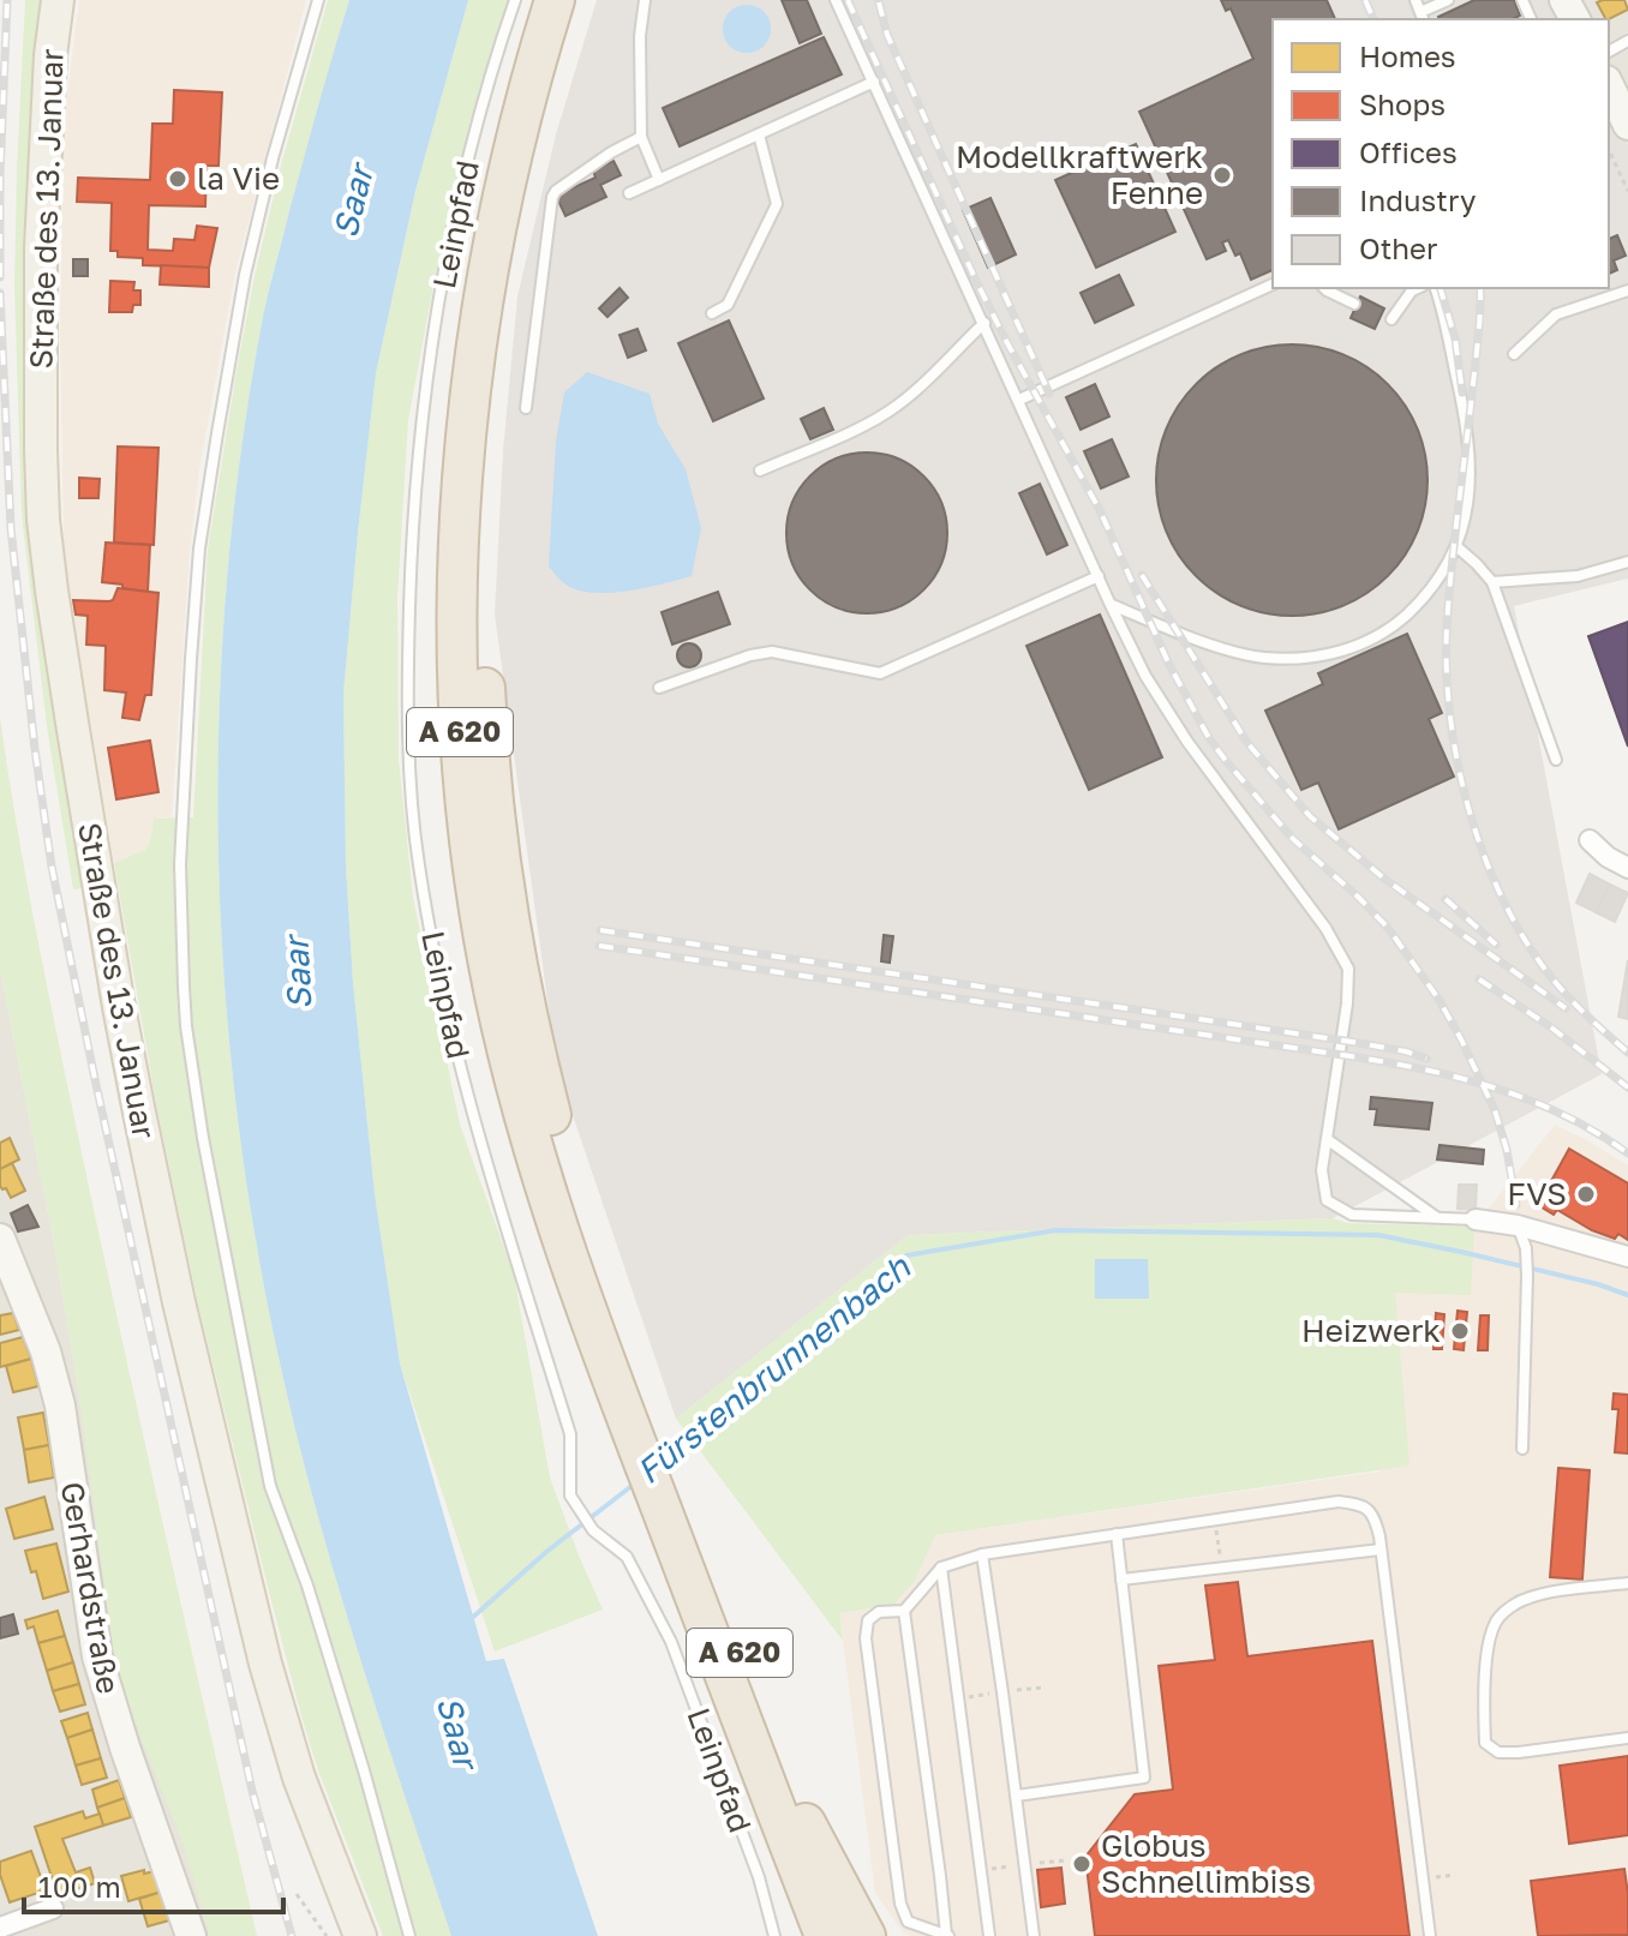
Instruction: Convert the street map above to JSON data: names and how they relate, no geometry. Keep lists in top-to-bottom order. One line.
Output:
{"streets":{"highway":["A 620"],"main road":["Straße des 13. Januar"],"street":["Gerhardstraße"],"lane":["Leinpfad"]},"water":["Saar","Fürstenbrunnenbach"],"places":["Modellkraftwerk Fenne","la Vie","FVS","Heizwerk","Globus Schnellimbiss"],"legend":["Homes","Shops","Offices","Industry","Other"],"scale_bar":"100 m"}
